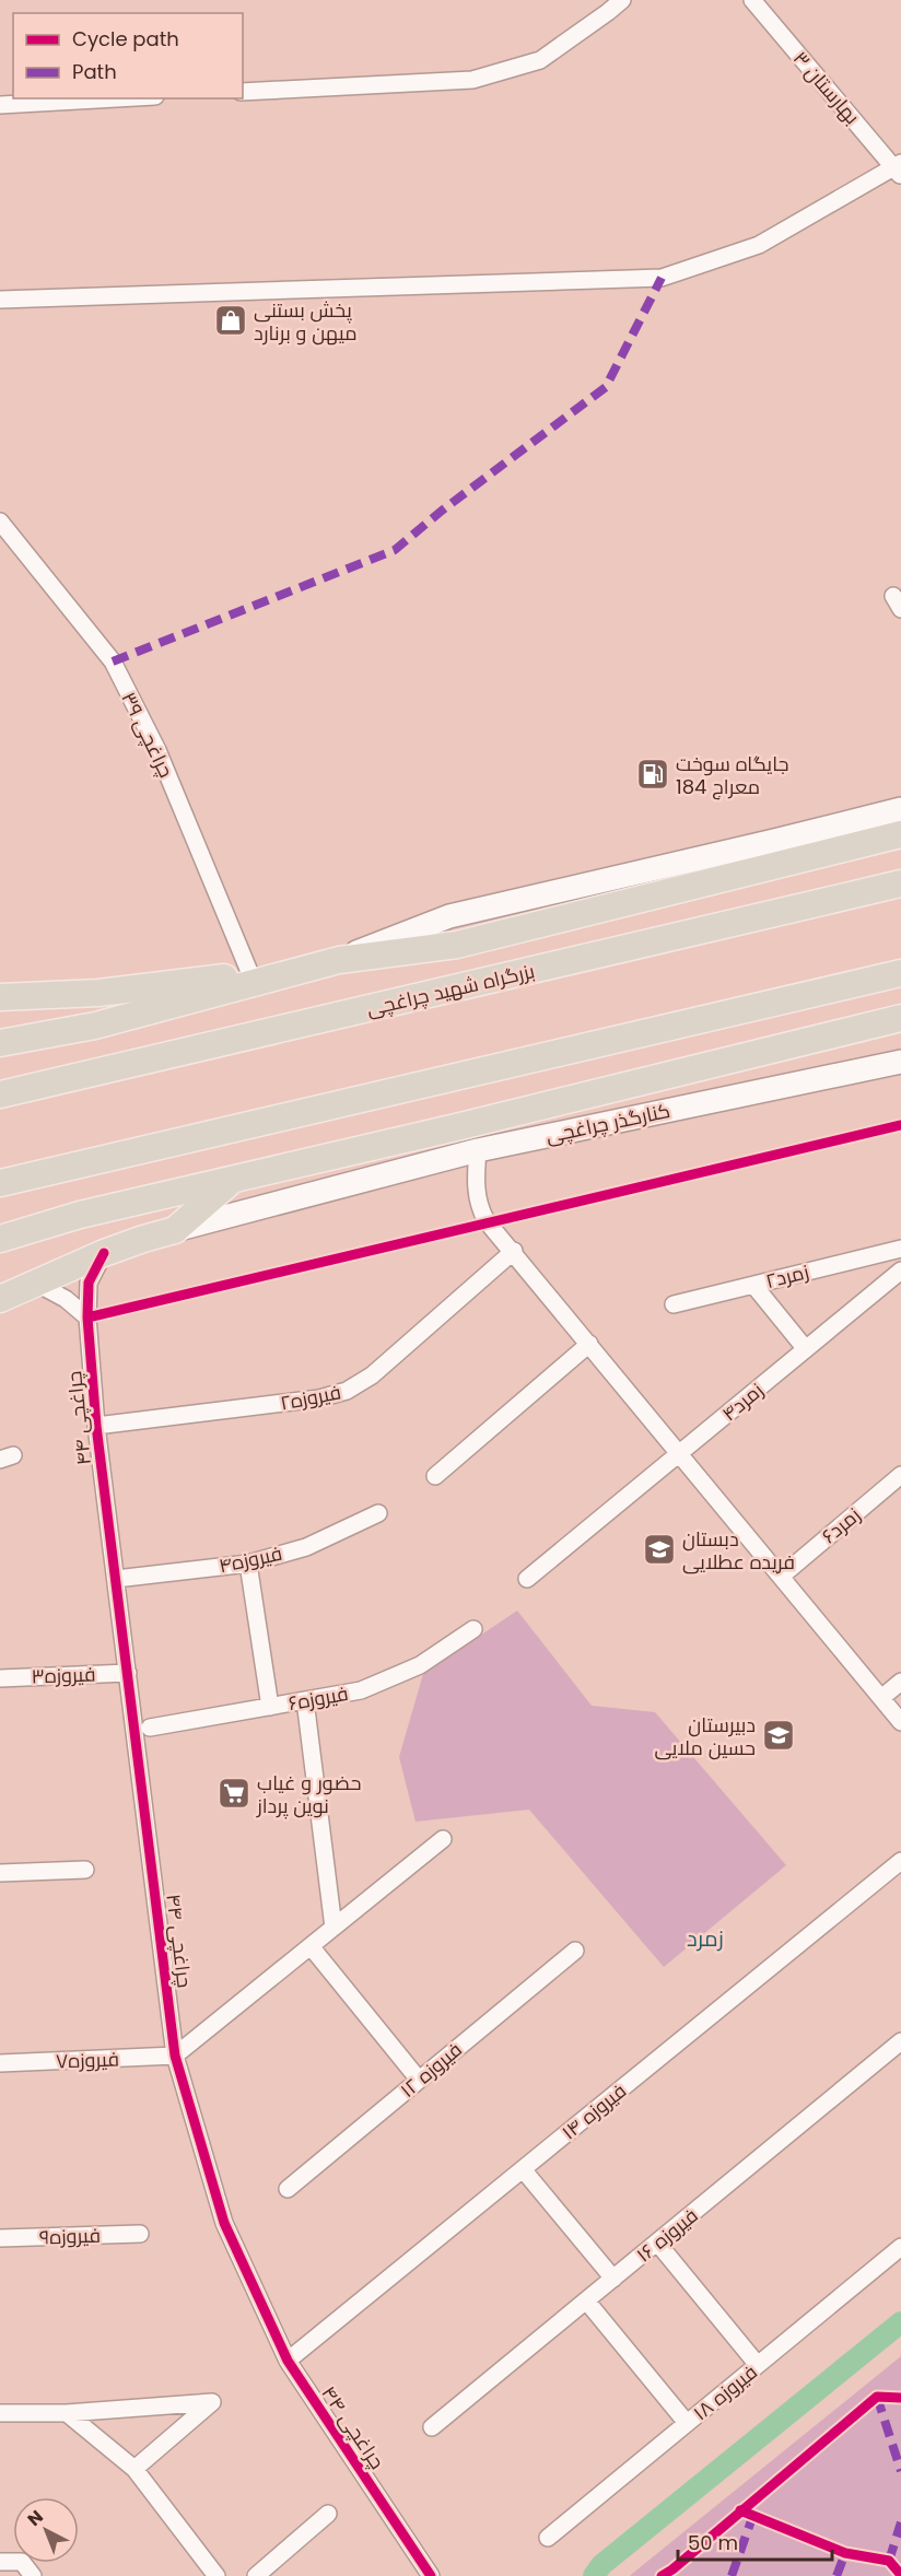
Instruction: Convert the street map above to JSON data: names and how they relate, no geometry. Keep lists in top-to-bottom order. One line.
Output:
{"streets":{"highway":["بزرگراه شهید چراغچی"],"main road":["کنارگذر چراغچی"],"street":["بهارستان ۳","چراغچی ۳۹","زمرد۲","فیروزه۲","زمرد۴","چراغچی ۴۴","زمرد۶","فیروزه۴","فیروزه۳","فیروزه۶","فیروزه۷","فیروزه ۱۲","فیروزه ۱۴","فیروزه ۱۶","فیروزه۹","فیروزه ۱۸"]},"crossings":[["فیروزه۲","چراغچی ۴۴"],["چراغچی ۴۴","فیروزه۴"],["چراغچی ۴۴","فیروزه۳"],["چراغچی ۴۴","فیروزه۷"],["چراغچی ۴۴","فیروزه ۱۴"]],"districts":["زمرد"],"places":{"shop":["پخش بستنی میهن و برنارد"],"fuel station":["جایگاه سوخت 184 معراج"],"school or university":["دبستان فریده عطلایی","دبیرستان حسین ملایی"],"supermarket":["حضور و غیاب نوین پرداز"]},"legend":["Cycle path","Path"],"scale_bar":"50 m","north":"top left"}
